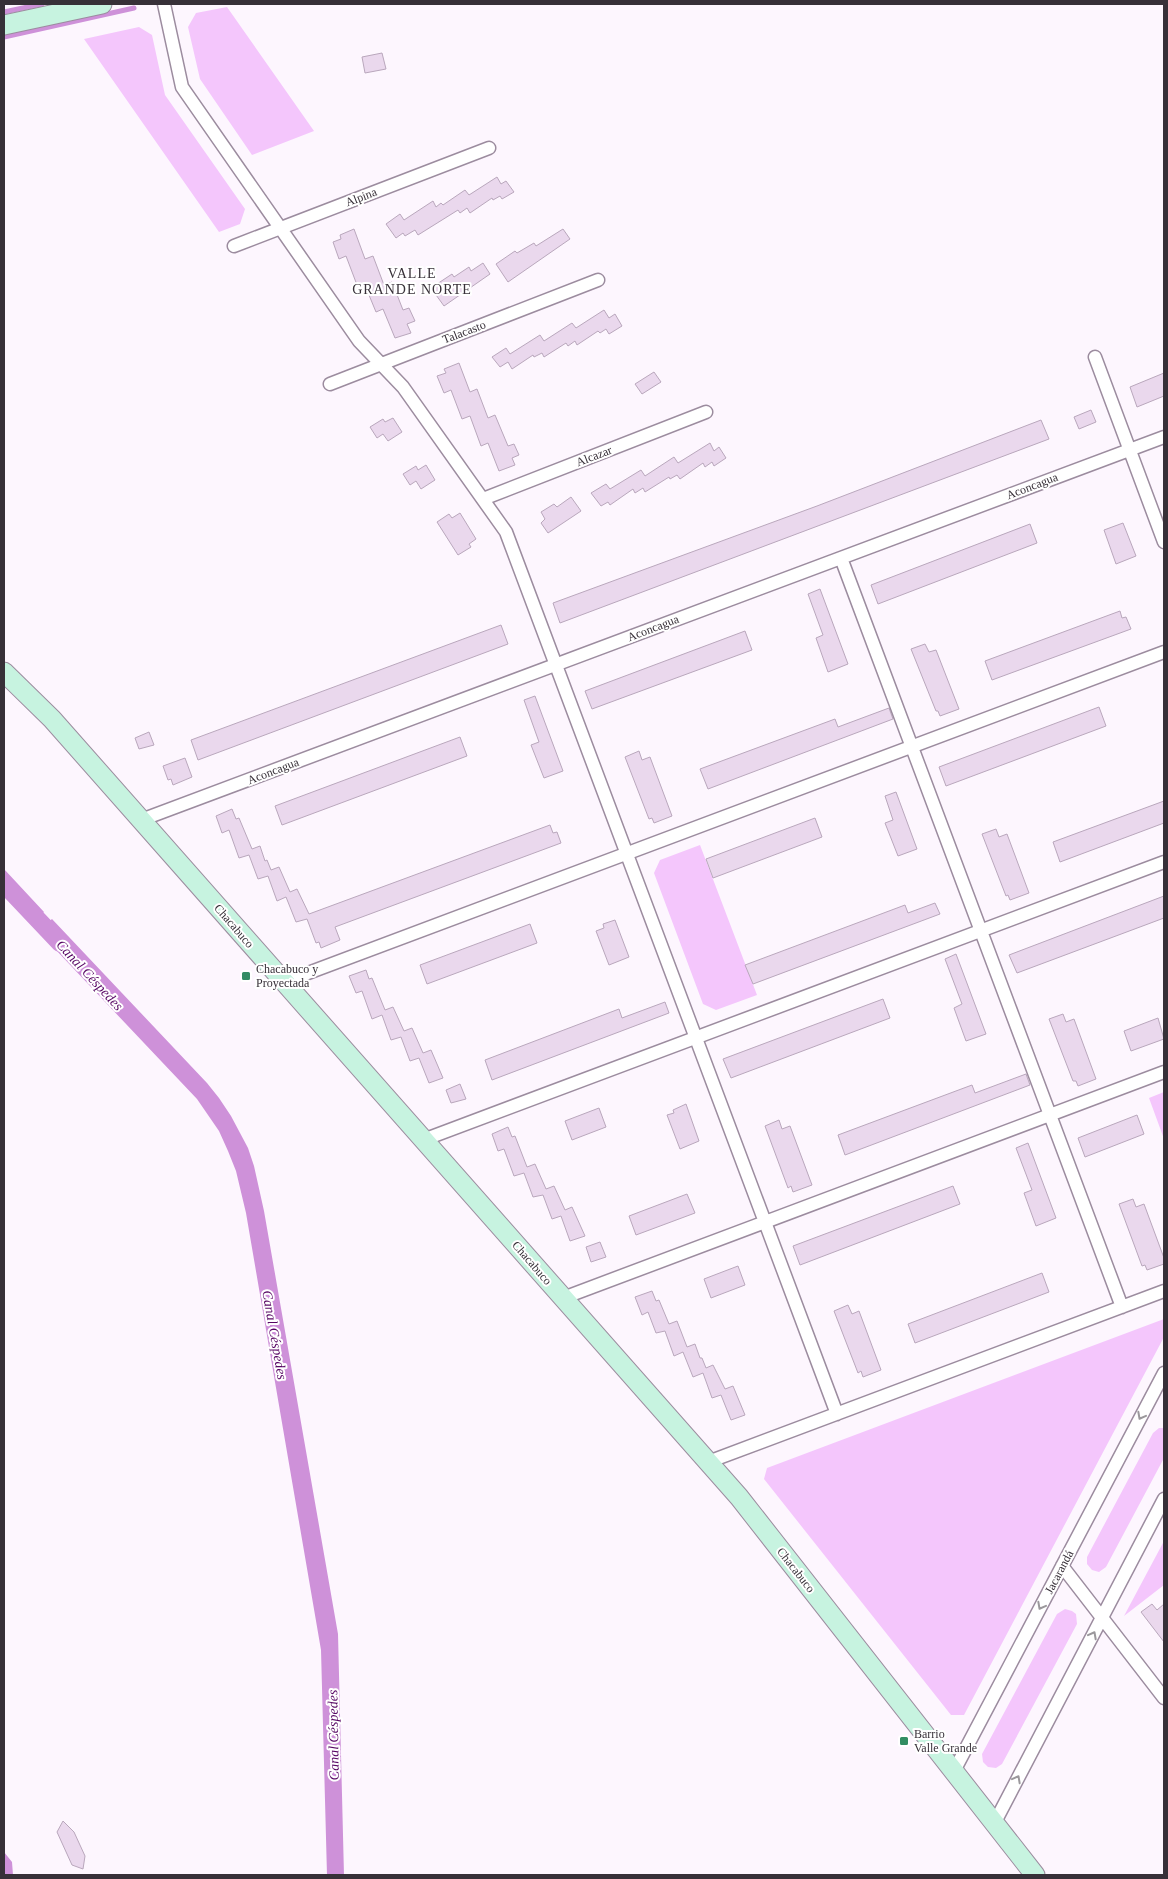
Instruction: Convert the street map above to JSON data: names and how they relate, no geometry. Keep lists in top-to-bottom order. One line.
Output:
{"streets":{"street":["Alpina","Talacasto","Alcazar","Aconcagua","Chacabuco","Jacarandá"]},"crossings":[["Aconcagua","Chacabuco"],["Chacabuco","Jacarandá"]],"districts":["VALLE GRANDE NORTE"],"water":["Canal Céspedes"],"places":{"transit":["Chacabuco y Proyectada","Barrio Valle Grande"]}}
